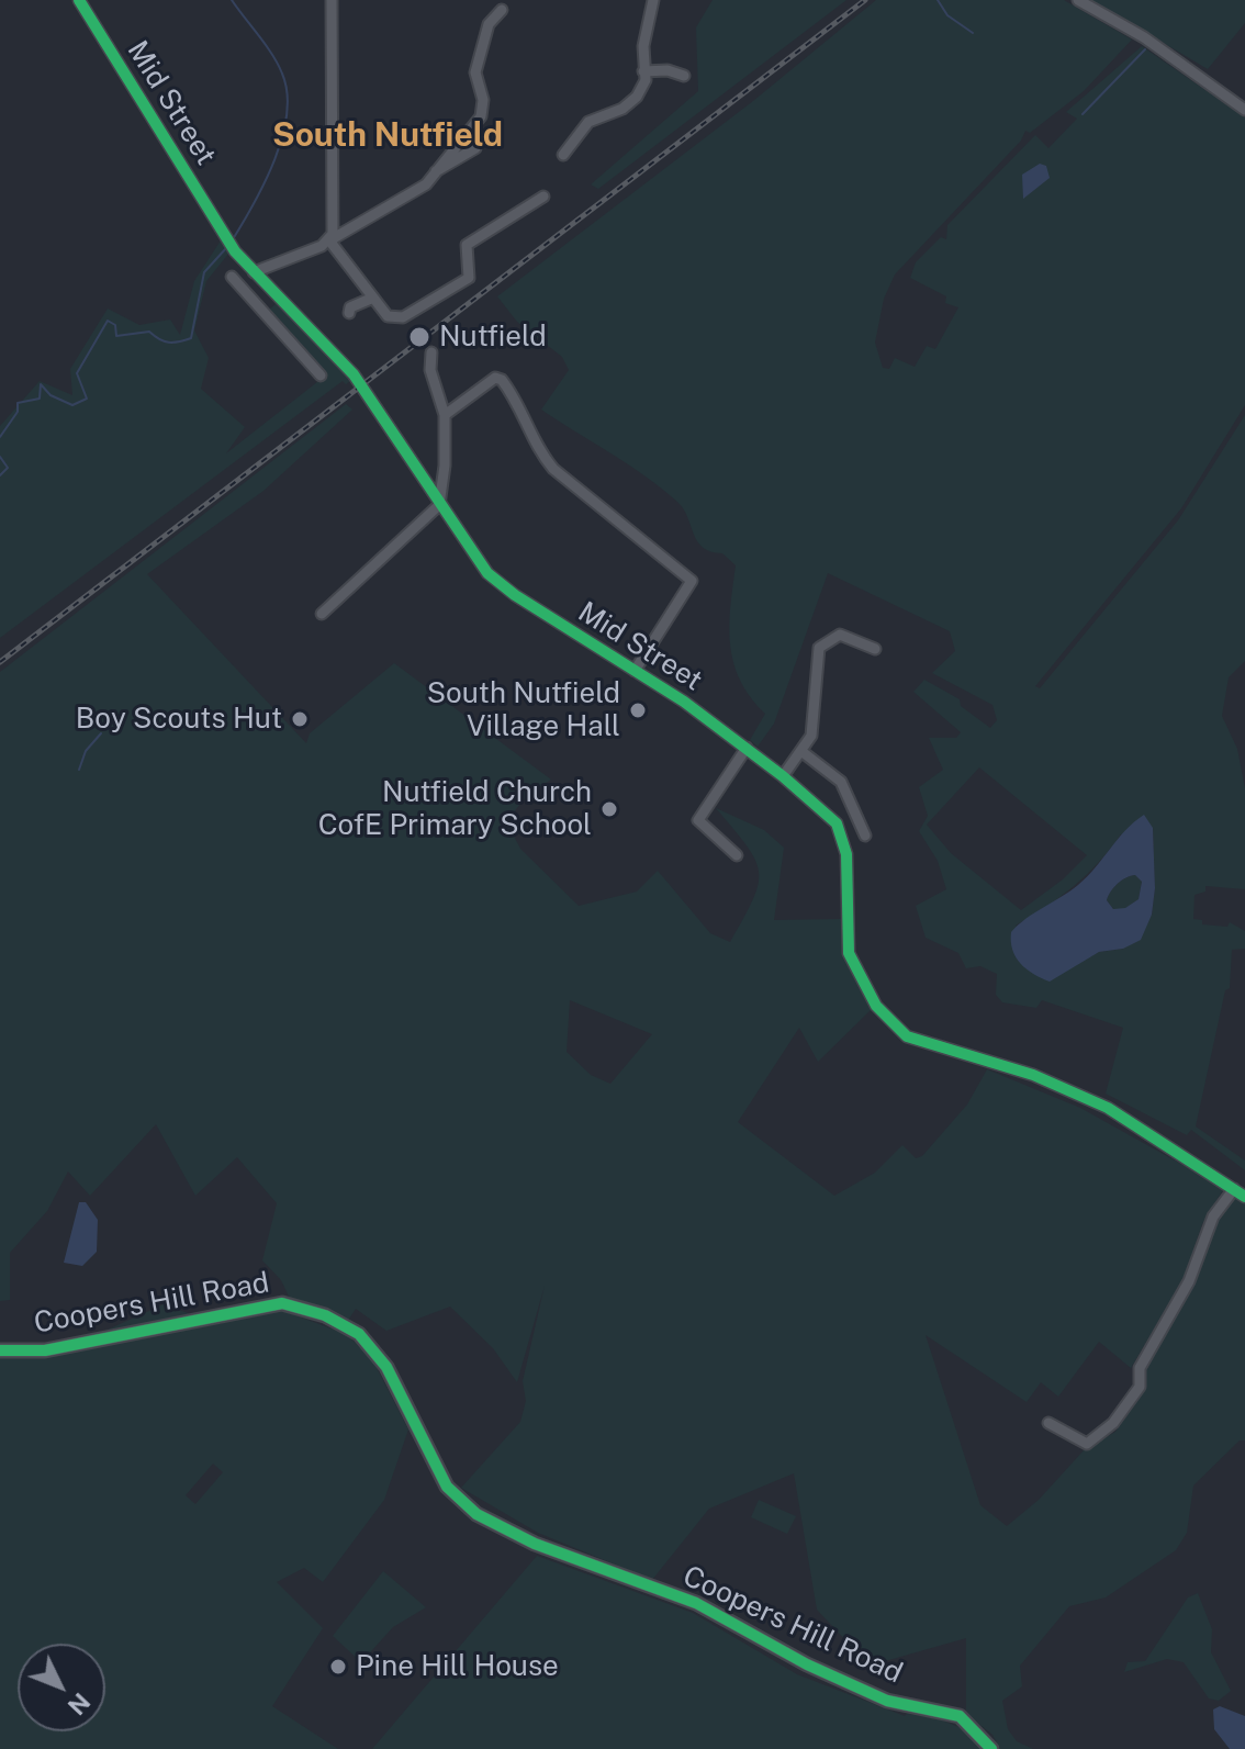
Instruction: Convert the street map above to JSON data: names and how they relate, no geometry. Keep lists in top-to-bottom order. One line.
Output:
{"streets":{"street":["Mid Street","Coopers Hill Road"]},"districts":["South Nutfield"],"places":["Nutfield","South Nutfield Village Hall","Boy Scouts Hut","Nutfield Church CofE Primary School","Pine Hill House"],"north":"bottom right"}
